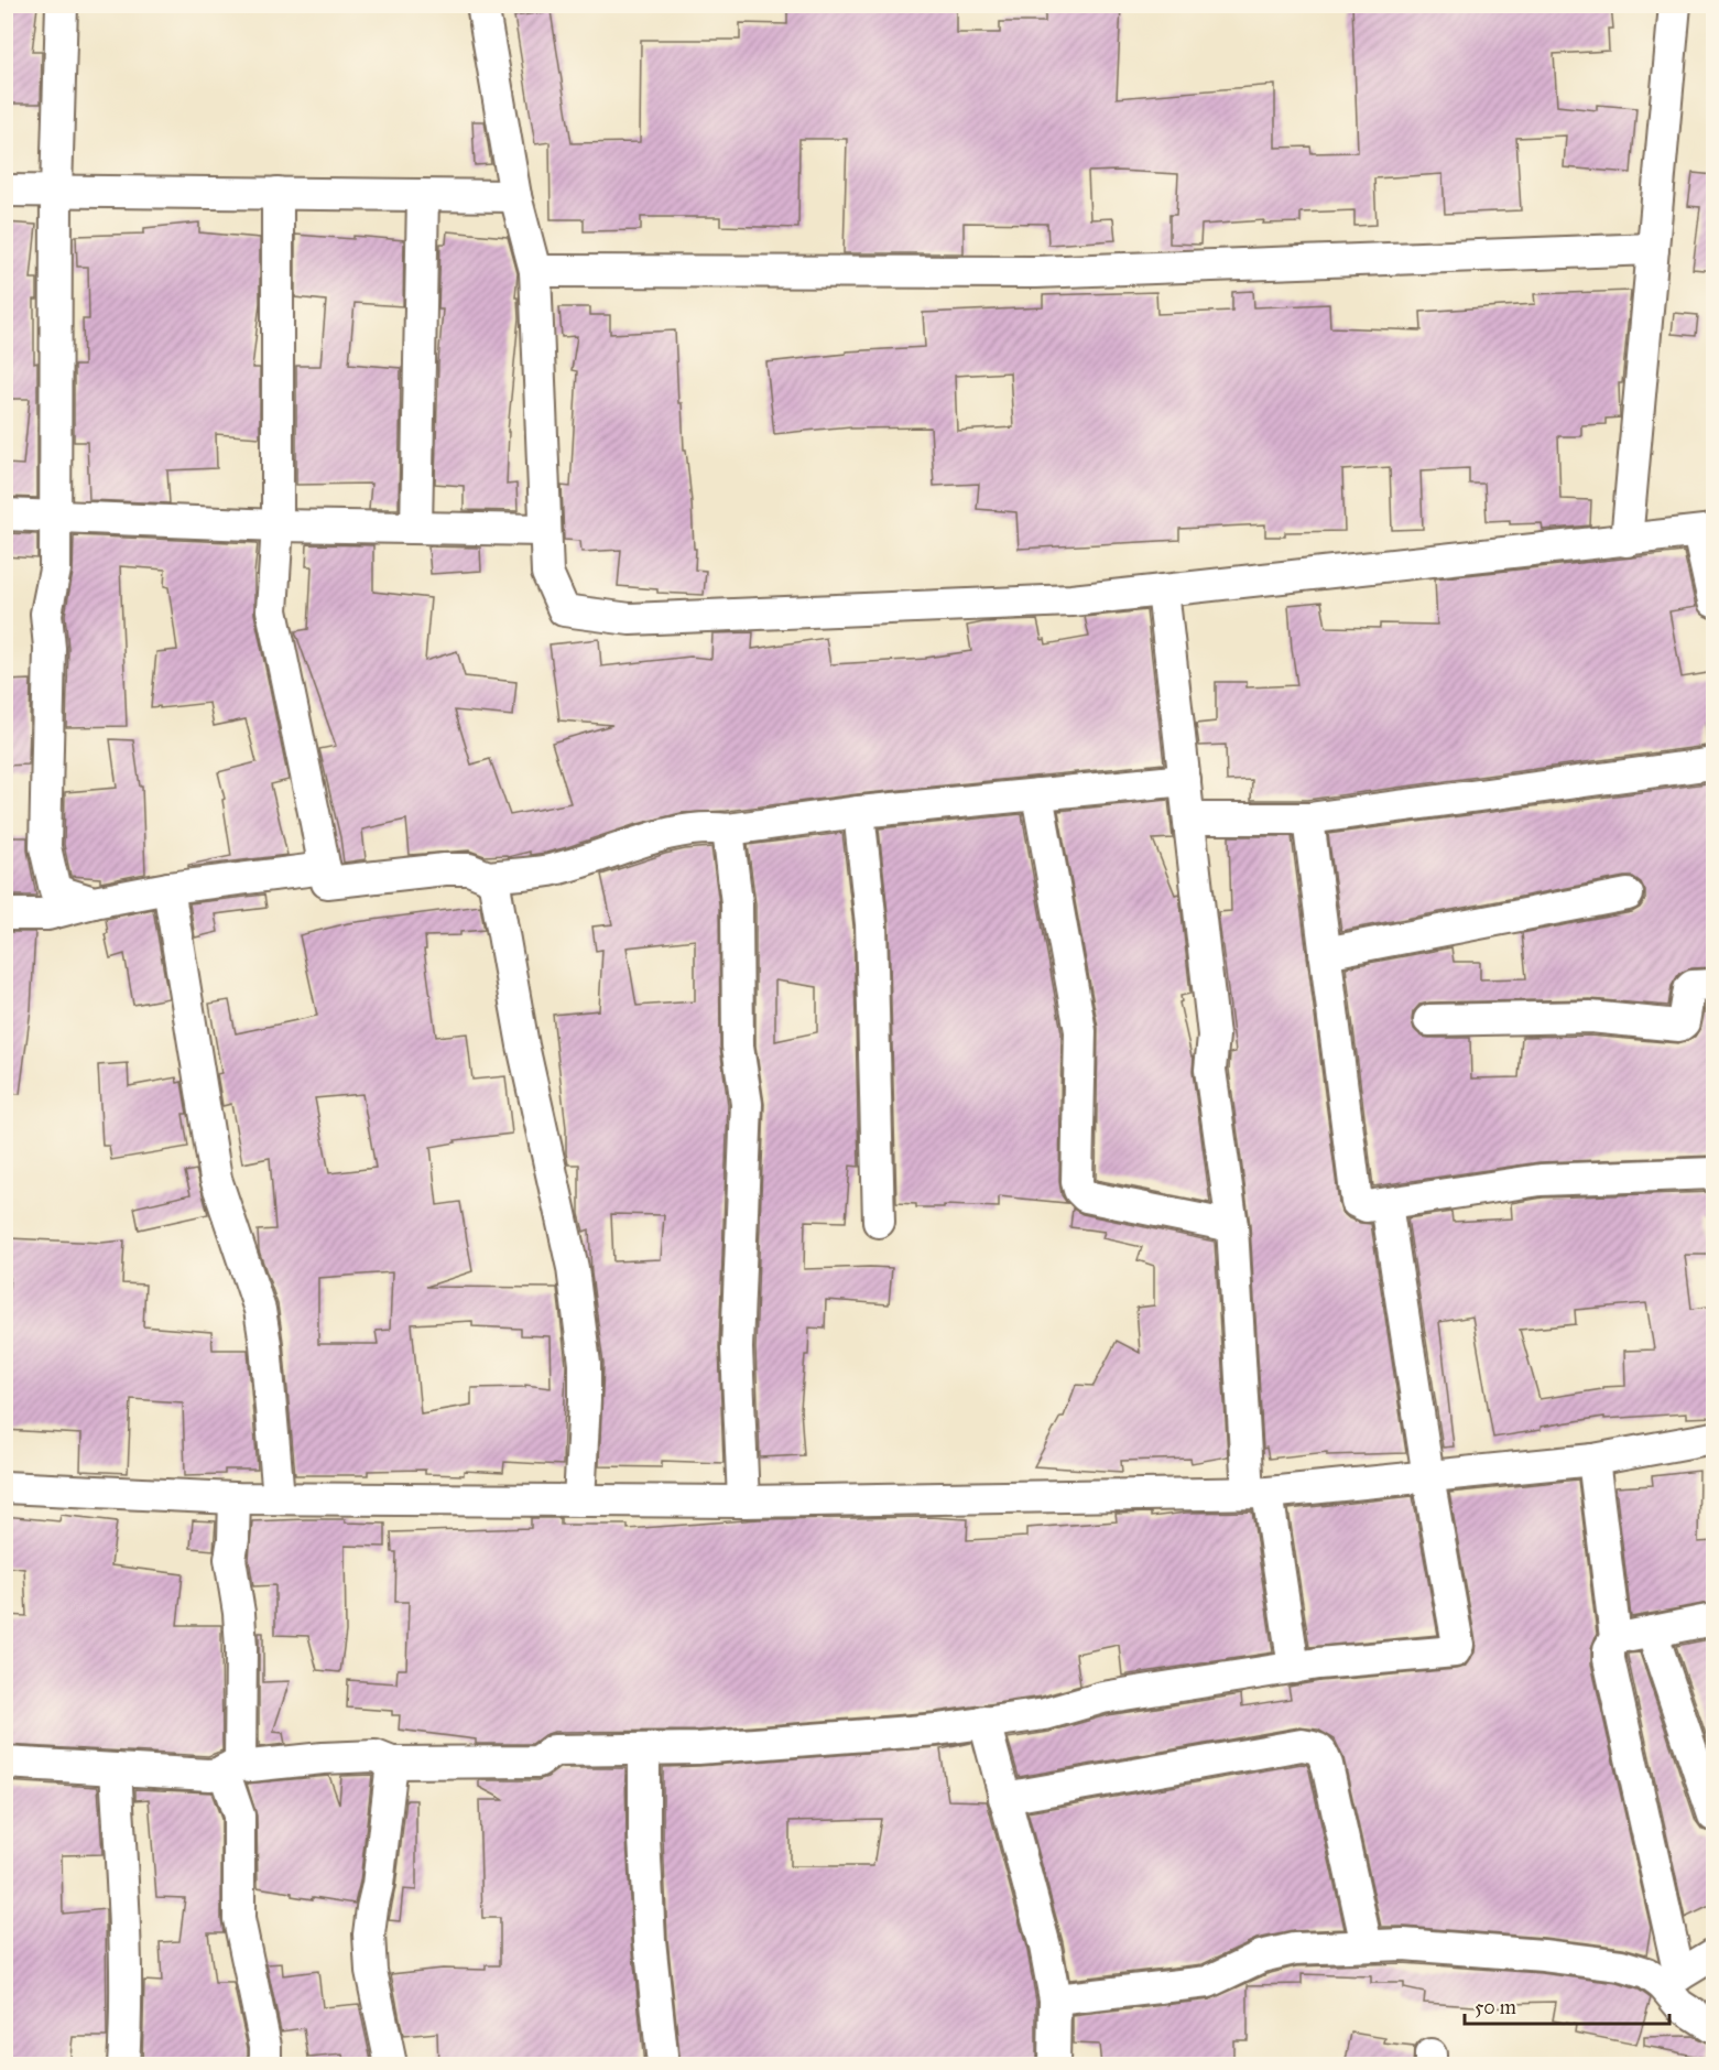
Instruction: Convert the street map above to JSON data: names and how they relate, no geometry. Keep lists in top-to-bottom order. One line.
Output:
{"scale_bar":"50 m"}
